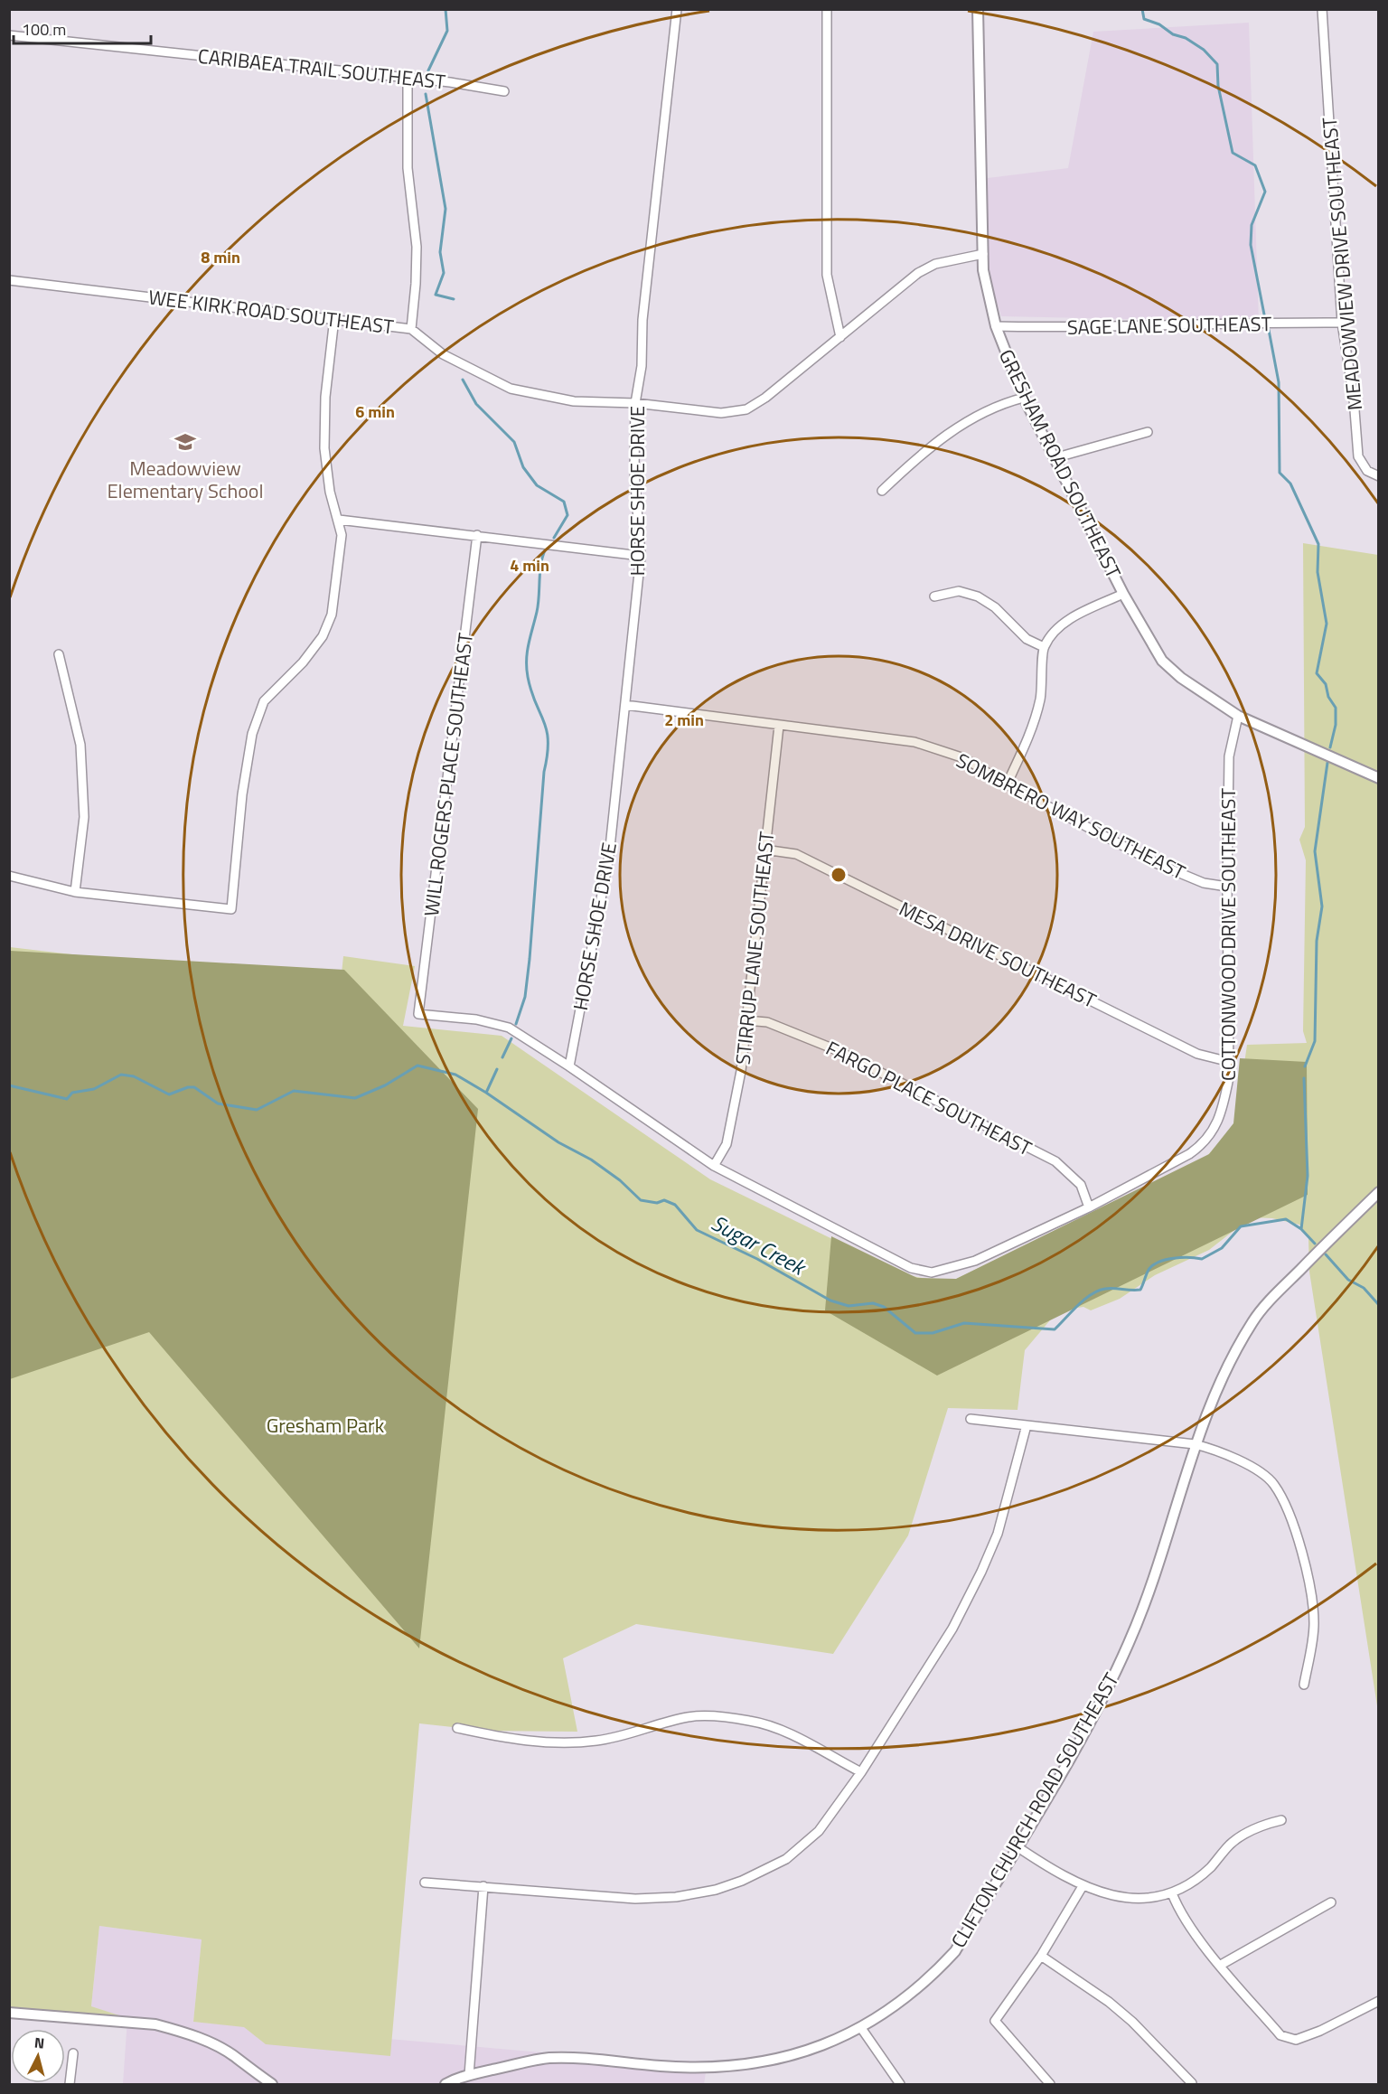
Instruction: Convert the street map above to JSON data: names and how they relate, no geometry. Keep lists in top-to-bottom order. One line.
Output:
{"streets":{"street":["CARIBAEA TRAIL SOUTHEAST","MEADOWVIEW DRIVE SOUTHEAST","WEE KIRK ROAD SOUTHEAST","SAGE LANE SOUTHEAST","GRESHAM ROAD SOUTHEAST","HORSE SHOE DRIVE","WILL ROGERS PLACE SOUTHEAST","SOMBRERO WAY SOUTHEAST","COTTONWOOD DRIVE SOUTHEAST","STIRRUP LANE SOUTHEAST","MESA DRIVE SOUTHEAST","FARGO PLACE SOUTHEAST","CLIFTON CHURCH ROAD SOUTHEAST"]},"crossings":[["MEADOWVIEW DRIVE SOUTHEAST","SAGE LANE SOUTHEAST"],["WEE KIRK ROAD SOUTHEAST","GRESHAM ROAD SOUTHEAST"],["WEE KIRK ROAD SOUTHEAST","HORSE SHOE DRIVE"],["SAGE LANE SOUTHEAST","GRESHAM ROAD SOUTHEAST"],["GRESHAM ROAD SOUTHEAST","COTTONWOOD DRIVE SOUTHEAST"],["HORSE SHOE DRIVE","SOMBRERO WAY SOUTHEAST"],["HORSE SHOE DRIVE","COTTONWOOD DRIVE SOUTHEAST"],["WILL ROGERS PLACE SOUTHEAST","COTTONWOOD DRIVE SOUTHEAST"],["SOMBRERO WAY SOUTHEAST","COTTONWOOD DRIVE SOUTHEAST"],["SOMBRERO WAY SOUTHEAST","STIRRUP LANE SOUTHEAST"],["COTTONWOOD DRIVE SOUTHEAST","STIRRUP LANE SOUTHEAST"],["COTTONWOOD DRIVE SOUTHEAST","MESA DRIVE SOUTHEAST"],["COTTONWOOD DRIVE SOUTHEAST","FARGO PLACE SOUTHEAST"],["STIRRUP LANE SOUTHEAST","MESA DRIVE SOUTHEAST"],["STIRRUP LANE SOUTHEAST","FARGO PLACE SOUTHEAST"]],"water":["Sugar Creek"],"parks":["Gresham Park"],"places":{"school or university":["Meadowview Elementary School"]},"scale_bar":"100 m","north":"top","rings":["8 min","6 min","4 min","2 min"]}
